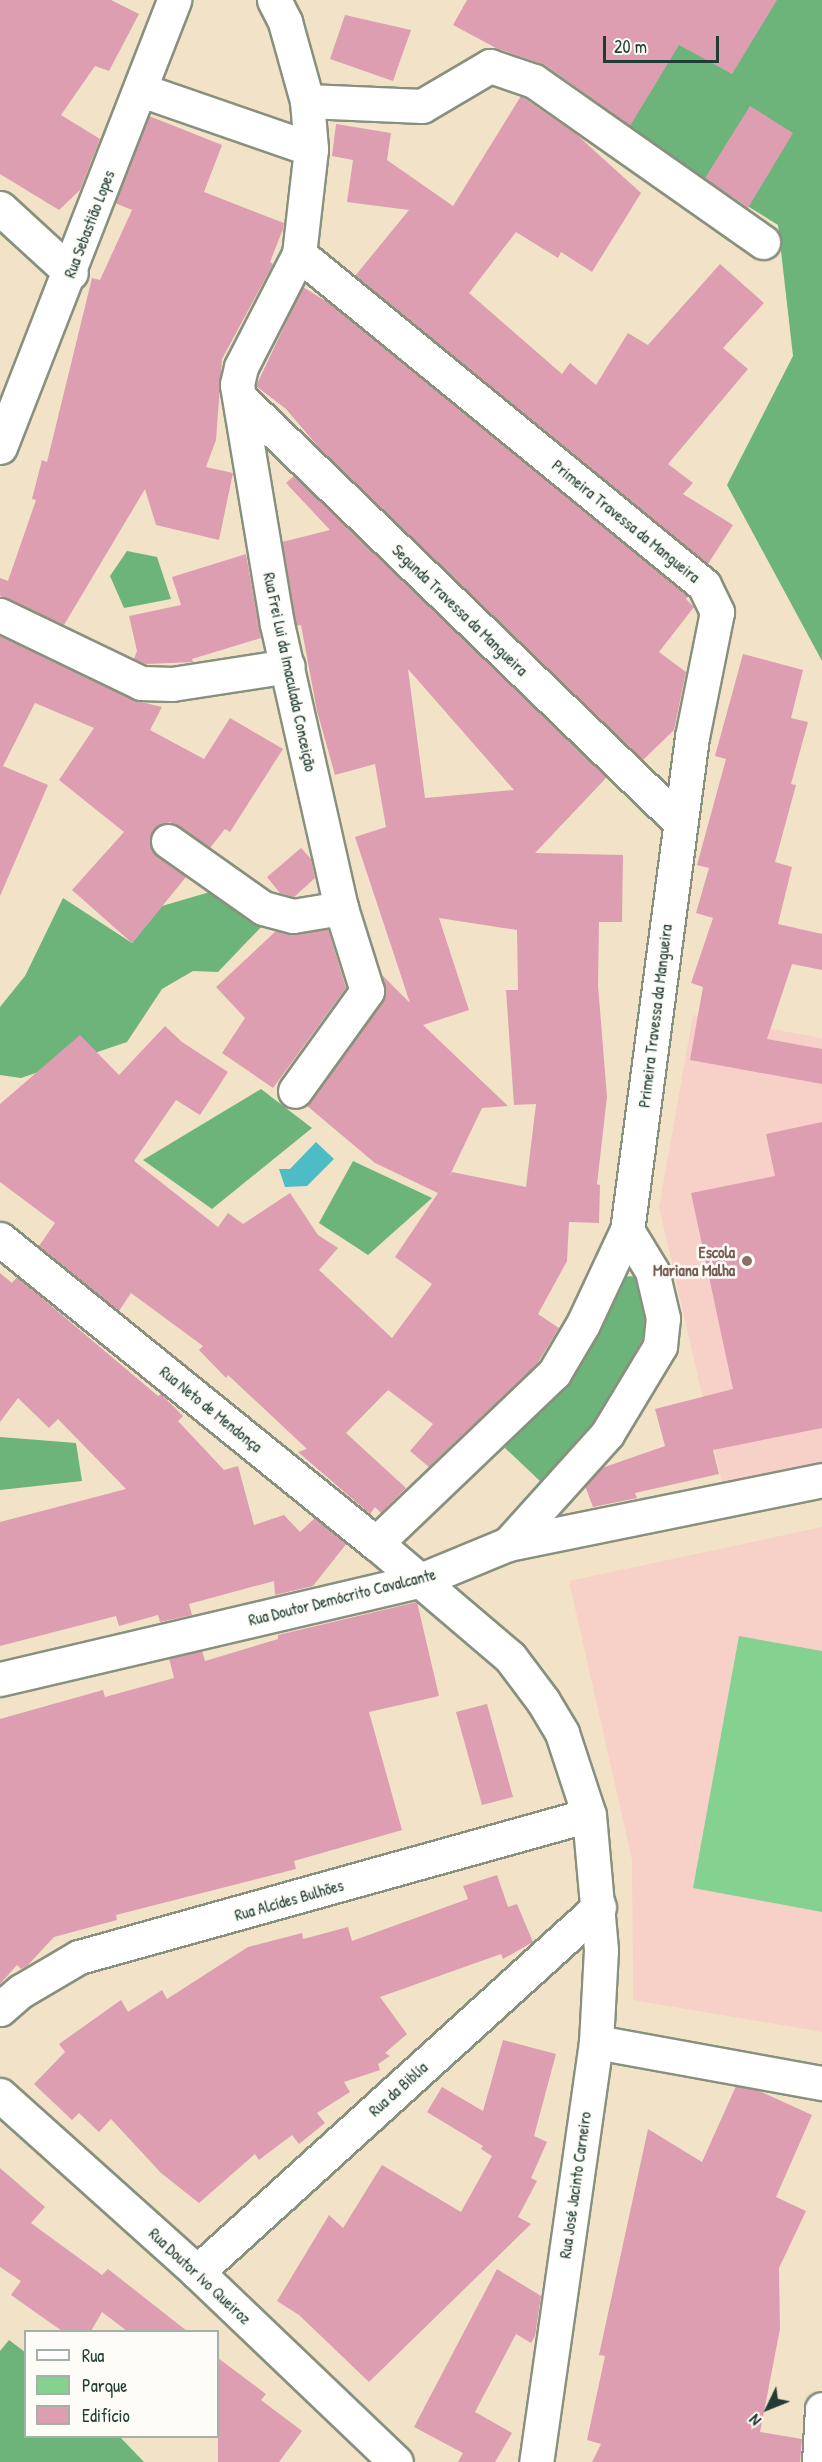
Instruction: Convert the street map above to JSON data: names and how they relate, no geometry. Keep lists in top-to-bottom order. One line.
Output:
{"streets":{"street":["Rua Sebastião Lopes","Primeira Travessa da Mangueira","Segunda Travessa da Mangueira","Rua Frei Lui da Imaculada Conceição","Rua Neto de Mendonça","Rua Doutor Demócrito Cavalcante","Rua Alcídes Bulhões","Rua da Biblía","Rua José Jacinto Carneiro","Rua Doutor Ivo Queiroz"]},"crossings":[["Primeira Travessa da Mangueira","Segunda Travessa da Mangueira"],["Primeira Travessa da Mangueira","Rua Frei Lui da Imaculada Conceição"],["Primeira Travessa da Mangueira","Rua Neto de Mendonça"],["Segunda Travessa da Mangueira","Rua Frei Lui da Imaculada Conceição"],["Rua Neto de Mendonça","Rua Doutor Demócrito Cavalcante"],["Rua Neto de Mendonça","Rua Alcídes Bulhões"],["Rua Neto de Mendonça","Rua José Jacinto Carneiro"],["Rua Alcídes Bulhões","Rua José Jacinto Carneiro"],["Rua da Biblía","Rua José Jacinto Carneiro"],["Rua da Biblía","Rua Doutor Ivo Queiroz"]],"places":["Escola Mariana Malha"],"legend":["Rua","Parque","Edifício"],"scale_bar":"20 m","north":"bottom left"}
